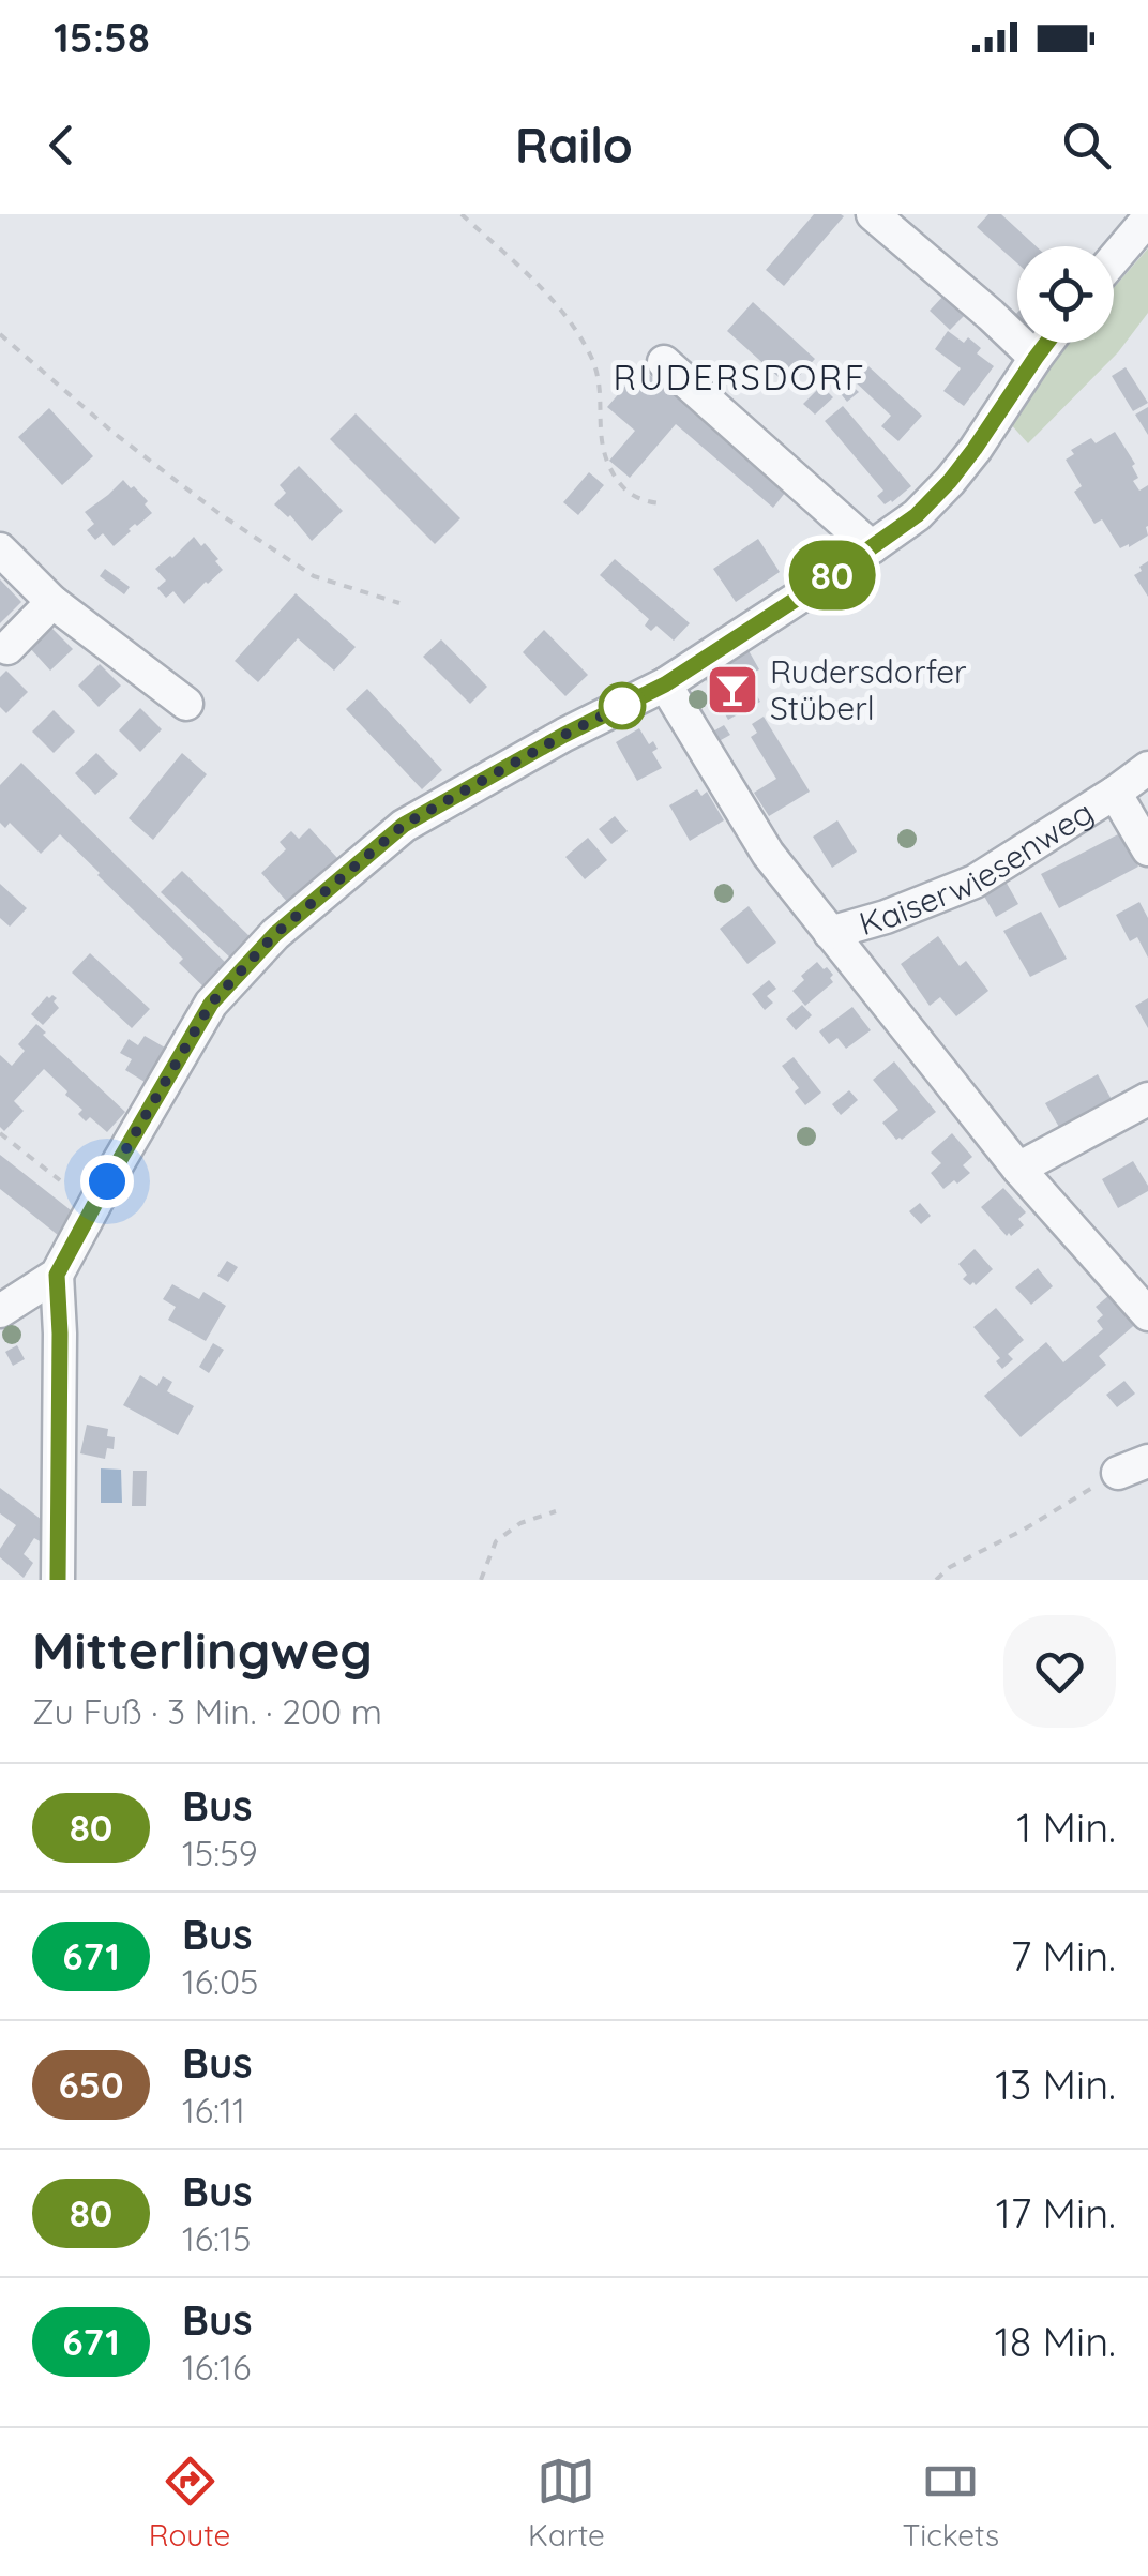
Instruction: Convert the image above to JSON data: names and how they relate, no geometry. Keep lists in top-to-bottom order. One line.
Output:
{"streets":{"street":["Kaiserwiesenweg"]},"districts":["RUDERSDORF"],"places":{"bar":["Rudersdorfer Stüberl"]},"lines":["bus line 80"],"page":{"status":"15:58","header":"Railo","on_map":"80","heading":["Mitterlingweg","Zu Fuß · 3 Min. · 200 m"],"list":[{"mark":"80","name":"Bus","note":"15:59","value":"1 Min."},{"mark":"671","name":"Bus","note":"16:05","value":"7 Min."},{"mark":"650","name":"Bus","note":"16:11","value":"13 Min."},{"mark":"80","name":"Bus","note":"16:15","value":"17 Min."},{"mark":"671","name":"Bus","note":"16:16","value":"18 Min."}],"tabs":["Route","Karte","Tickets"]}}
